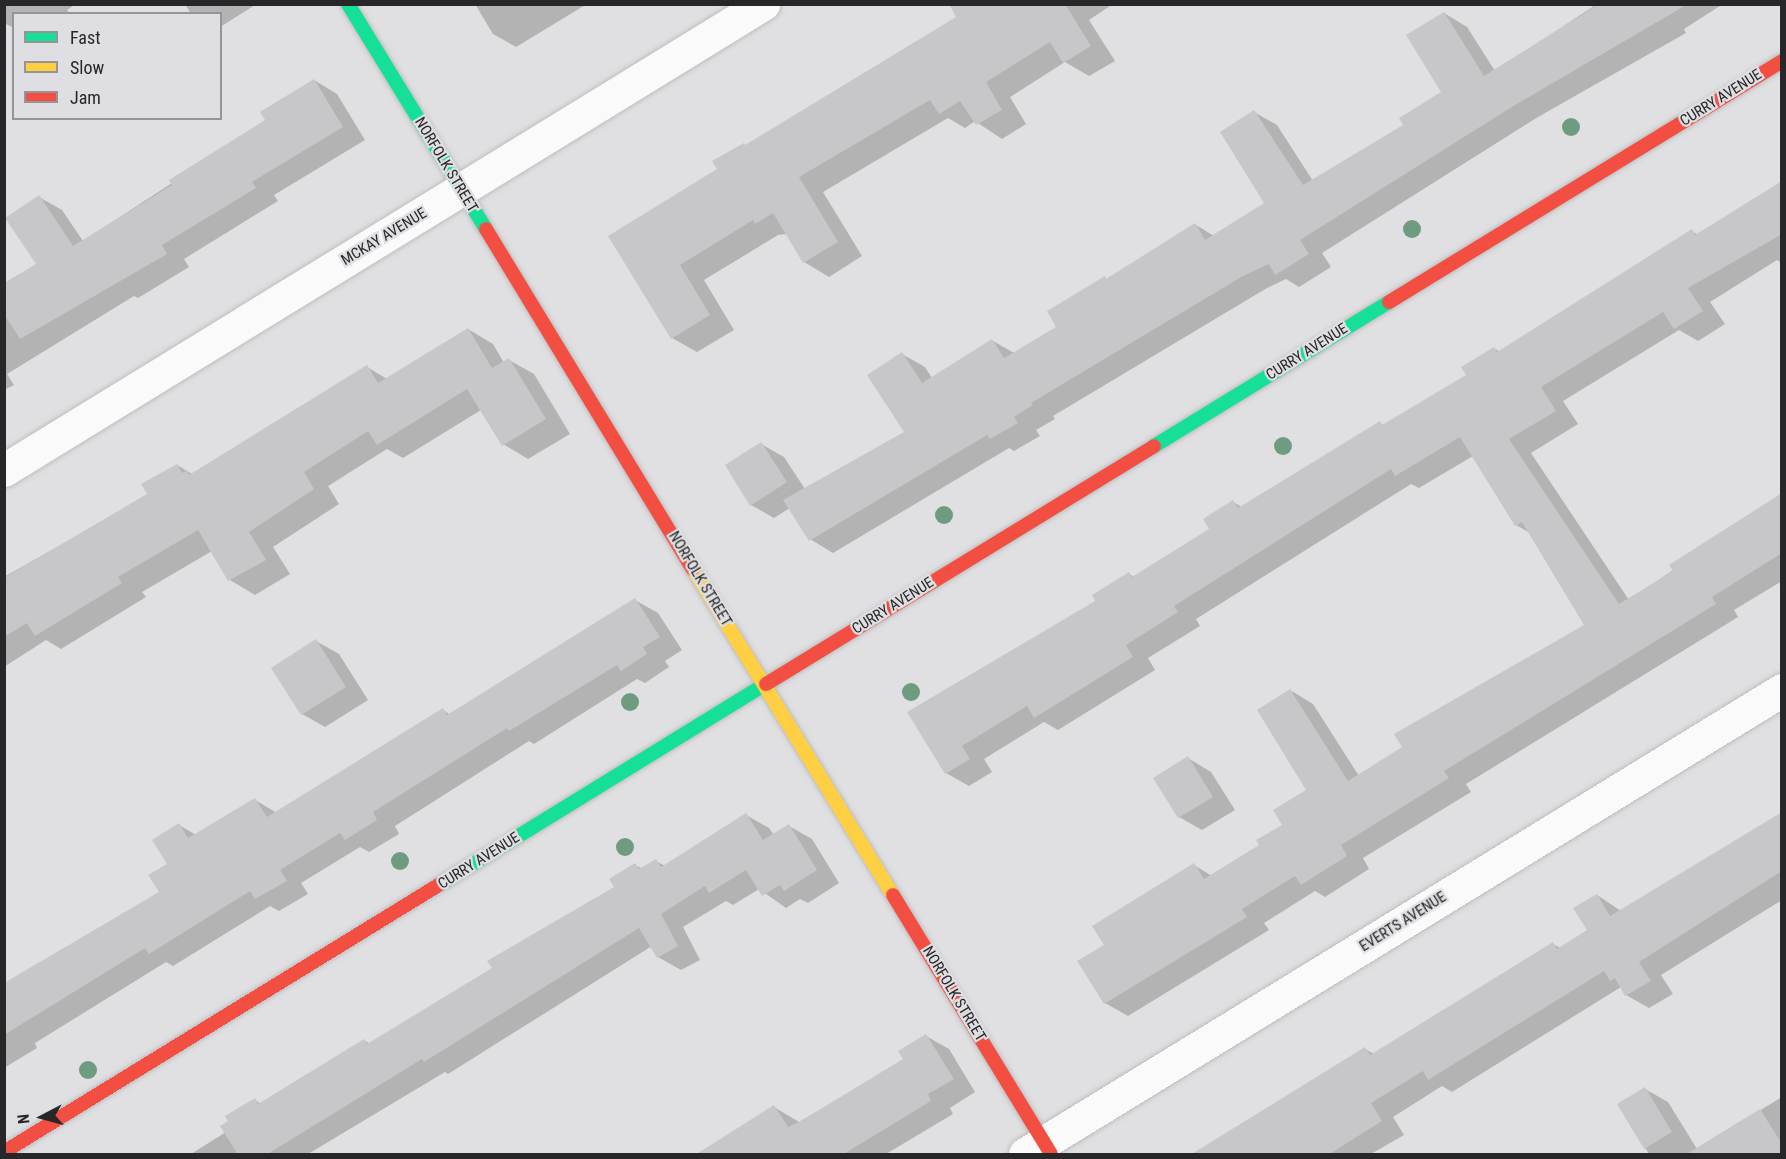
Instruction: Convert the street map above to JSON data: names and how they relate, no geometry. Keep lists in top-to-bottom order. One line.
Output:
{"streets":{"street":["CURRY AVENUE","NORFOLK STREET","MCKAY AVENUE","EVERTS AVENUE"]},"crossings":[["CURRY AVENUE","NORFOLK STREET"],["NORFOLK STREET","MCKAY AVENUE"],["NORFOLK STREET","EVERTS AVENUE"]],"legend":["Fast","Slow","Jam"],"north":"left"}
